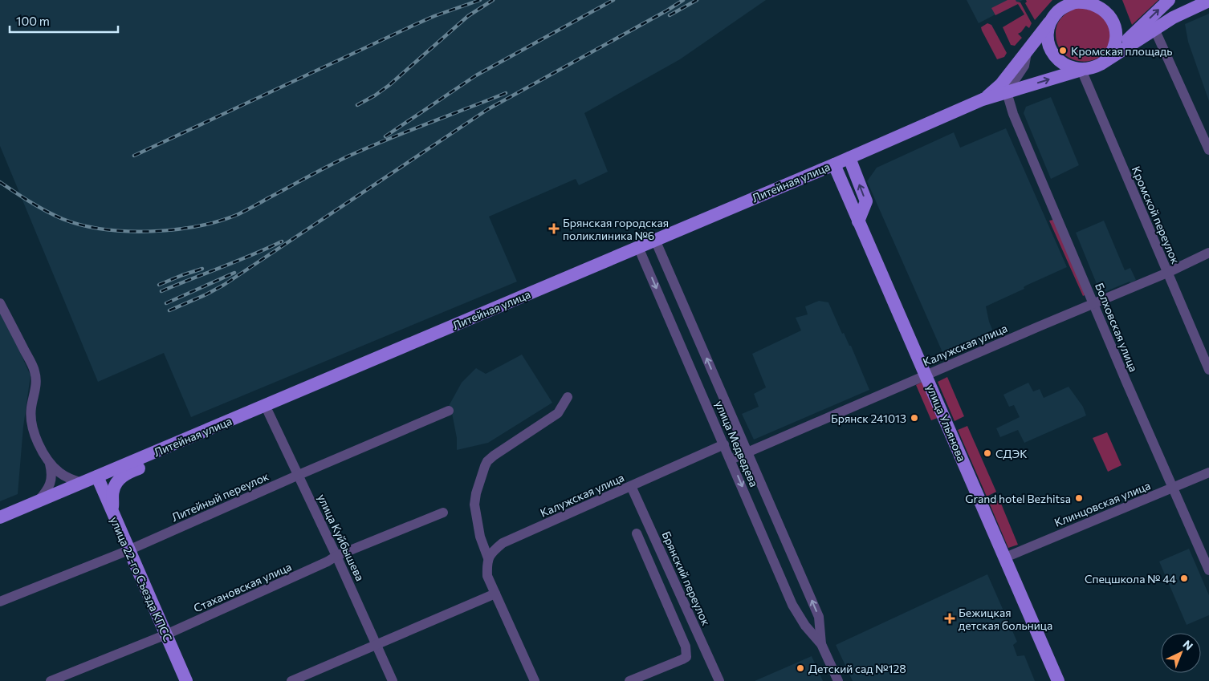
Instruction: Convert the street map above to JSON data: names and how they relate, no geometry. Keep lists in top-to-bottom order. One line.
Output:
{"streets":{"main road":["Литейная улица","улица Ульянова","улица 22-го Съезда КПСС"],"street":["Кромской переулок","Болховская улица","Калужская улица","улица Медведева","Литейный переулок","Клинцовская улица","улица Куйбышева","Брянский переулок","Стахановская улица"]},"crossings":[["Литейная улица","Кромской переулок"],["Литейная улица","Болховская улица"],["Литейная улица","улица Ульянова"],["Литейная улица","улица Медведева"],["Литейная улица","улица Куйбышева"],["Литейная улица","улица 22-го Съезда КПСС"],["Кромской переулок","Калужская улица"],["Болховская улица","Калужская улица"],["Болховская улица","Клинцовская улица"],["Калужская улица","улица Ульянова"],["Калужская улица","улица Медведева"],["Калужская улица","Брянский переулок"],["улица Ульянова","Клинцовская улица"],["Литейный переулок","улица Куйбышева"],["Литейный переулок","улица 22-го Съезда КПСС"],["улица Куйбышева","Стахановская улица"],["улица 22-го Съезда КПСС","Стахановская улица"]],"places":{"other":["Кромская площадь","Брянск 241013","СДЭК","Grand hotel Bezhitsa","Спецшкола № 44","Детский сад №128"],"health":["Брянская городская поликлиника №6","Бежицкая детская больница"]},"scale_bar":"100 m","north":"top right"}
